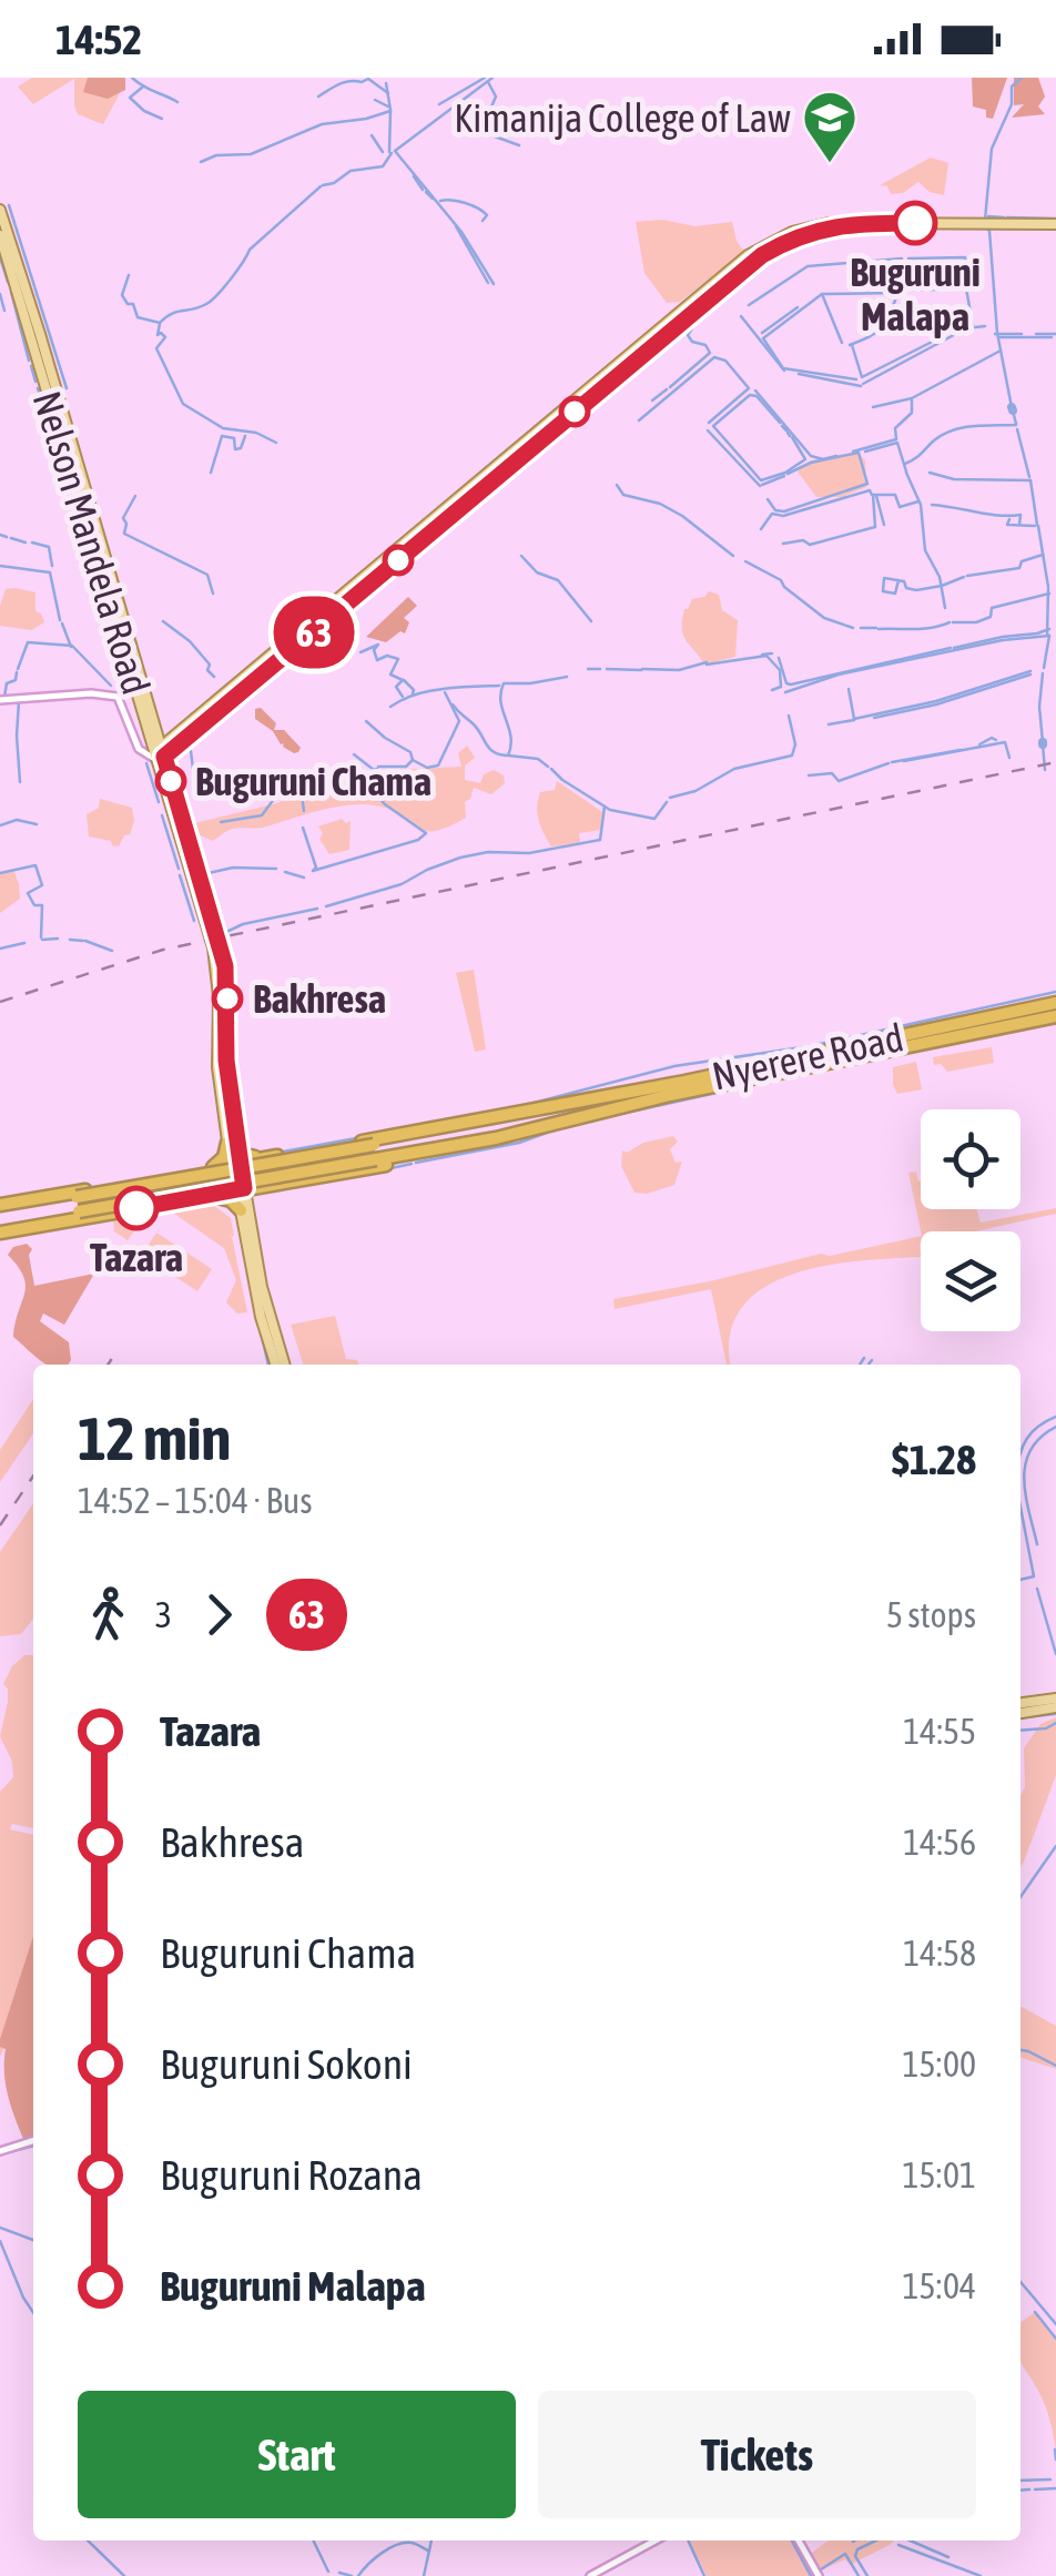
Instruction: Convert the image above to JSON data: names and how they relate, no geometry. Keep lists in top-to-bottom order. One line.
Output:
{"streets":{"highway":["Nyerere Road"],"main road":["Nelson Mandela Road"]},"places":{"school or university":["Kimanija College of Law"],"other":["Buguruni Malapa","Buguruni Chama","Bakhresa","Tazara"]},"lines":["bus line 63"],"page":{"status":"14:52","on_map":"63","heading":["12 min","14:52 – 15:04 · Bus","$1.28"],"legs":["3","63","5 stops"],"list":[{"name":"Tazara","value":"14:55"},{"name":"Bakhresa","value":"14:56"},{"name":"Buguruni Chama","value":"14:58"},{"name":"Buguruni Sokoni","value":"15:00"},{"name":"Buguruni Rozana","value":"15:01"},{"name":"Buguruni Malapa","value":"15:04"}],"buttons":["Start","Tickets"]}}
